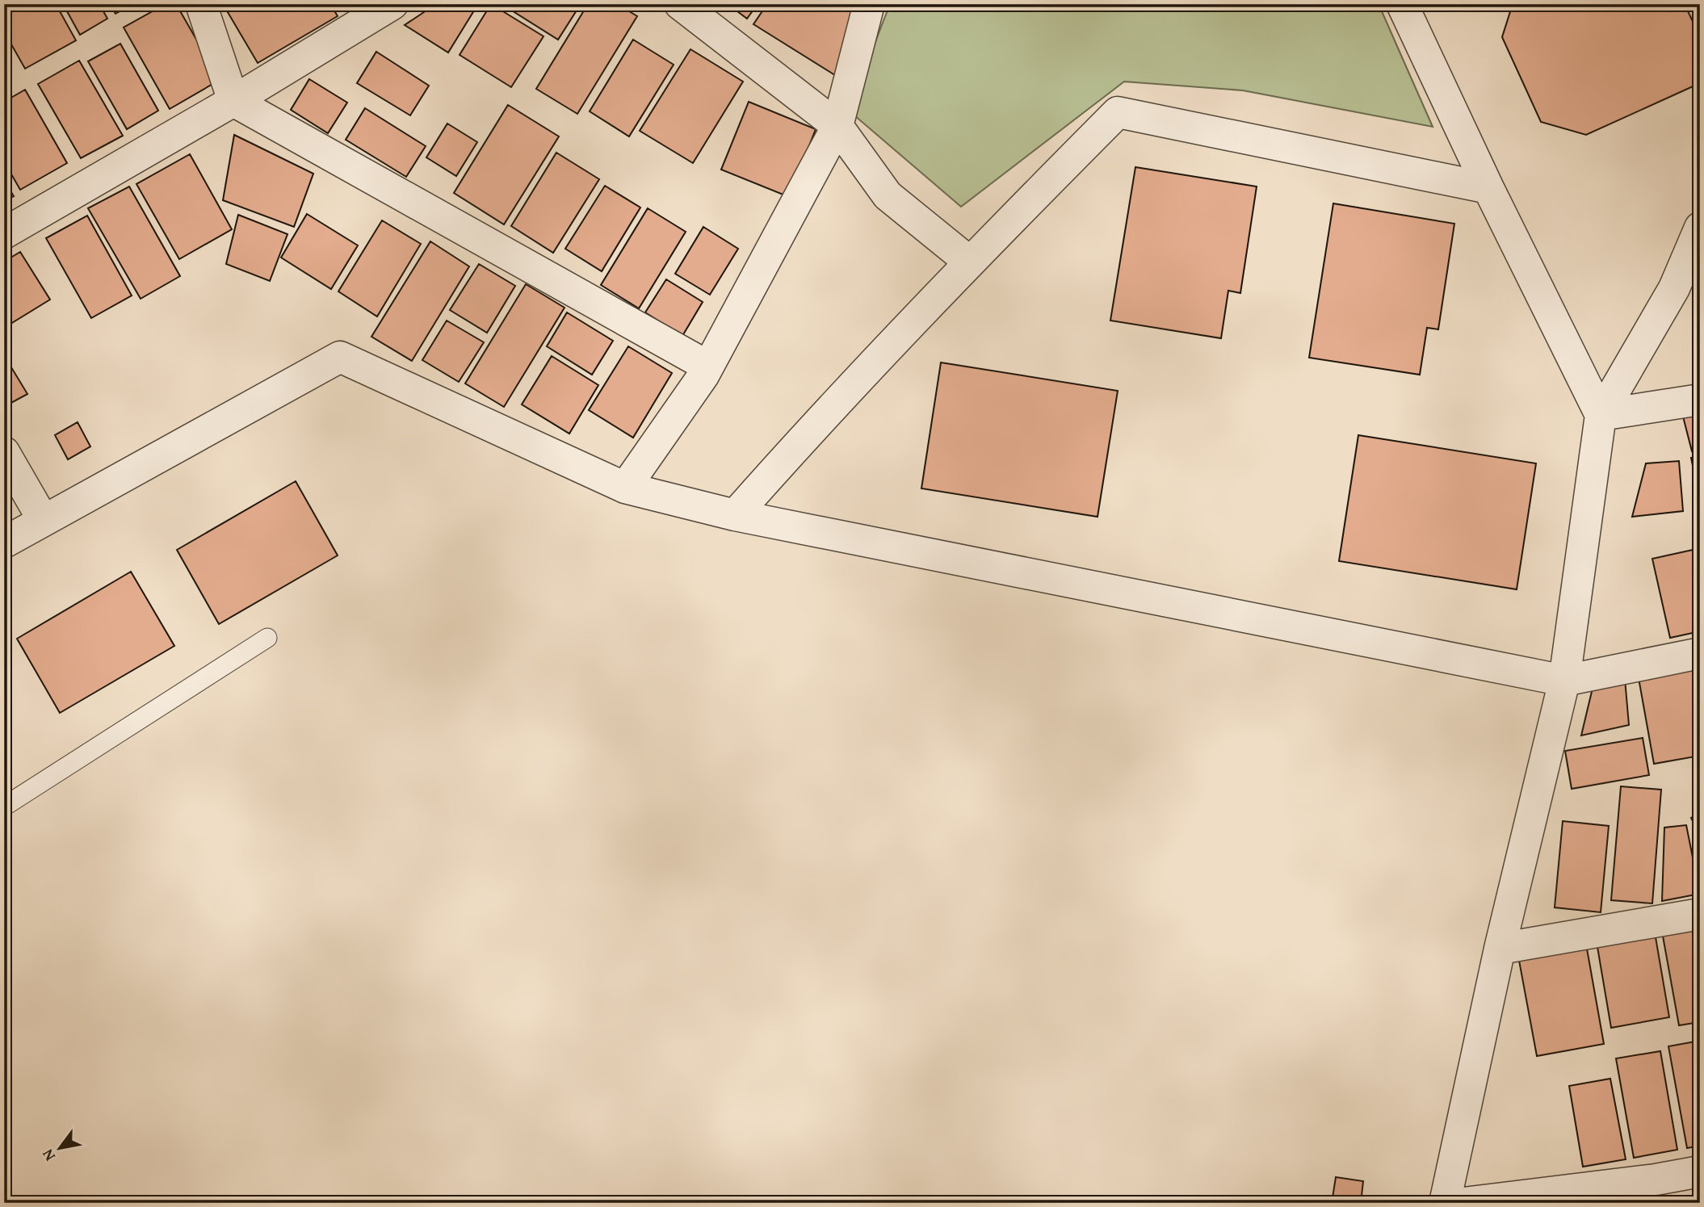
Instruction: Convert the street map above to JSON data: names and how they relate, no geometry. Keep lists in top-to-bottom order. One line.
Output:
{"north":"bottom left"}
